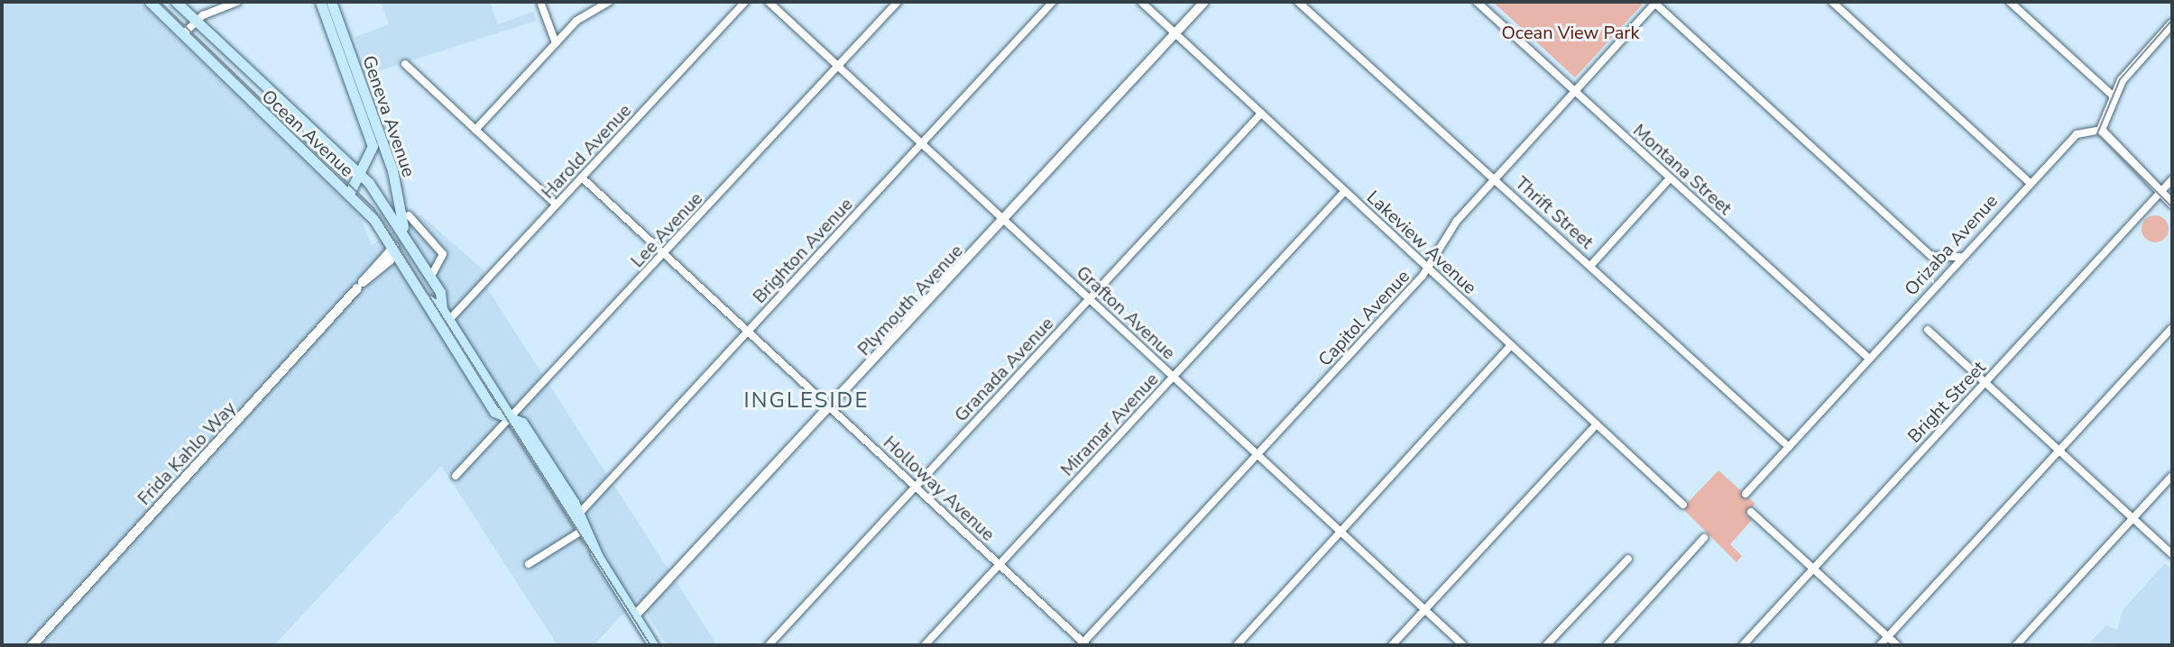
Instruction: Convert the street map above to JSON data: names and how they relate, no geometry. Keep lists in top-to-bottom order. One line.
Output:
{"streets":{"main road":["Geneva Avenue","Ocean Avenue"],"street":["Harold Avenue","Montana Street","Thrift Street","Lee Avenue","Lakeview Avenue","Orizaba Avenue","Brighton Avenue","Plymouth Avenue","Grafton Avenue","Capitol Avenue","Granada Avenue","Bright Street","Miramar Avenue","Frida Kahlo Way","Holloway Avenue"]},"crossings":[["Geneva Avenue","Ocean Avenue"],["Geneva Avenue","Frida Kahlo Way"],["Ocean Avenue","Harold Avenue"],["Ocean Avenue","Lee Avenue"],["Ocean Avenue","Brighton Avenue"],["Ocean Avenue","Plymouth Avenue"],["Ocean Avenue","Frida Kahlo Way"],["Harold Avenue","Holloway Avenue"],["Montana Street","Orizaba Avenue"],["Montana Street","Capitol Avenue"],["Thrift Street","Orizaba Avenue"],["Thrift Street","Capitol Avenue"],["Lee Avenue","Grafton Avenue"],["Lee Avenue","Holloway Avenue"],["Lakeview Avenue","Plymouth Avenue"],["Lakeview Avenue","Capitol Avenue"],["Lakeview Avenue","Granada Avenue"],["Lakeview Avenue","Miramar Avenue"],["Brighton Avenue","Grafton Avenue"],["Brighton Avenue","Holloway Avenue"],["Plymouth Avenue","Grafton Avenue"],["Plymouth Avenue","Holloway Avenue"],["Grafton Avenue","Capitol Avenue"],["Grafton Avenue","Granada Avenue"],["Grafton Avenue","Miramar Avenue"],["Capitol Avenue","Holloway Avenue"],["Granada Avenue","Holloway Avenue"],["Miramar Avenue","Holloway Avenue"]],"districts":["INGLESIDE"],"parks":["Ocean View Park"]}
